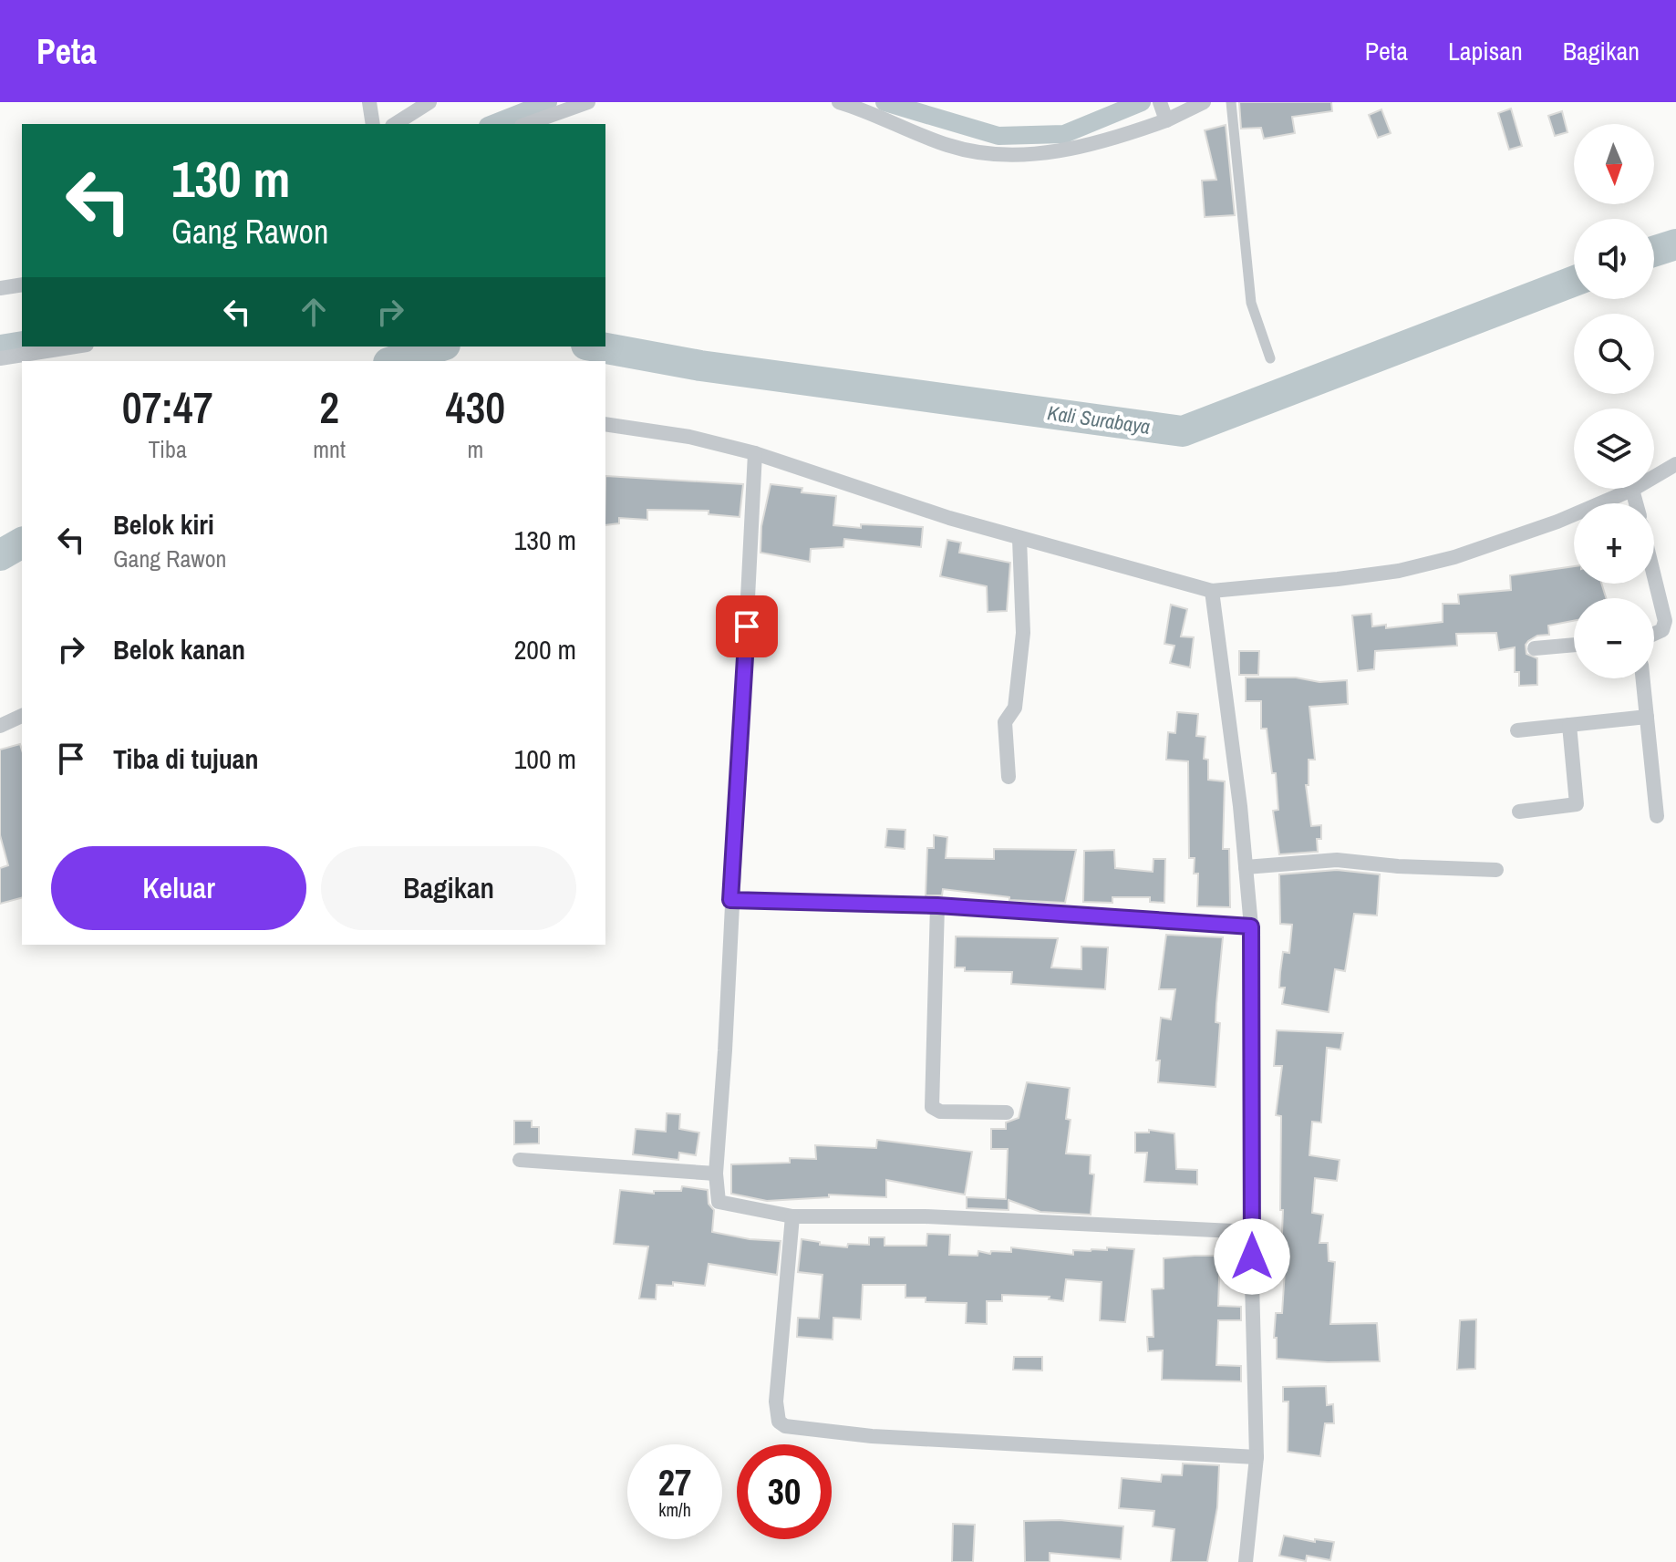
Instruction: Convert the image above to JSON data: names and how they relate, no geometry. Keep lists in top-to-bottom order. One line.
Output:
{"water":["Kali Surabaya"],"north":"bottom","page":{"header":"Peta","nav":["Peta","Lapisan","Bagikan"],"map_buttons":["+","−"],"turn":["130 m","Gang Rawon"],"eta":["07:47","Tiba","2","mnt","430","m"],"list":[{"name":"Belok kiri","note":"Gang Rawon","value":"130 m"},{"name":"Belok kanan","value":"200 m"},{"name":"Tiba di tujuan","value":"100 m"}],"buttons":["Keluar","Bagikan"],"speed":"27 km/h","limit":"30"}}
